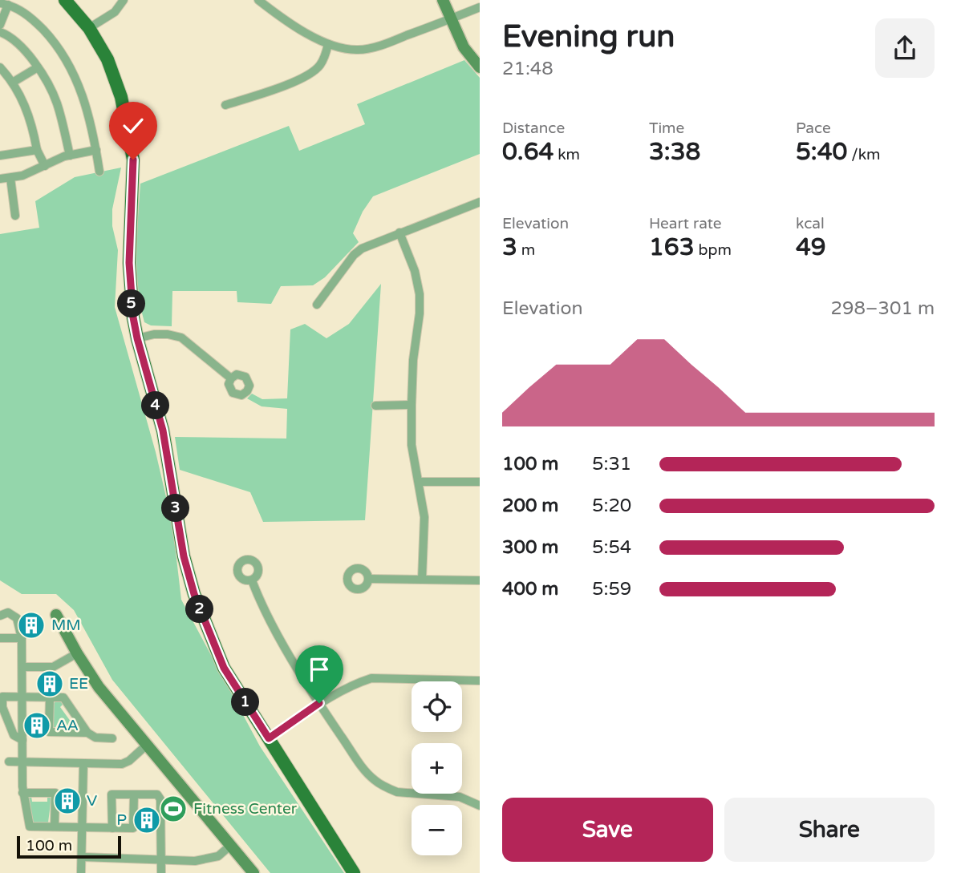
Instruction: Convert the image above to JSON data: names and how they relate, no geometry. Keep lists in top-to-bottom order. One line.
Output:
{"places":{"building":["MM","EE","AA","V","P"],"sports":["Fitness Center"]},"scale_bar":"100 m","page":{"heading":["Evening run","21:48"],"stats":[["Distance","0.64 km"],["Time","3:38"],["Pace","5:40 /km"],["Elevation","3 m"],["Heart rate","163 bpm"],["kcal","49"]],"chart":["Elevation","298–301 m"],"pins":["5","4","3","2","1"],"list":[{"name":"100 m","note":"5:31"},{"name":"200 m","note":"5:20"},{"name":"300 m","note":"5:54"},{"name":"400 m","note":"5:59"}],"map_buttons":["+","−"],"buttons":["Save","Share"],"scale":"100 m"}}
